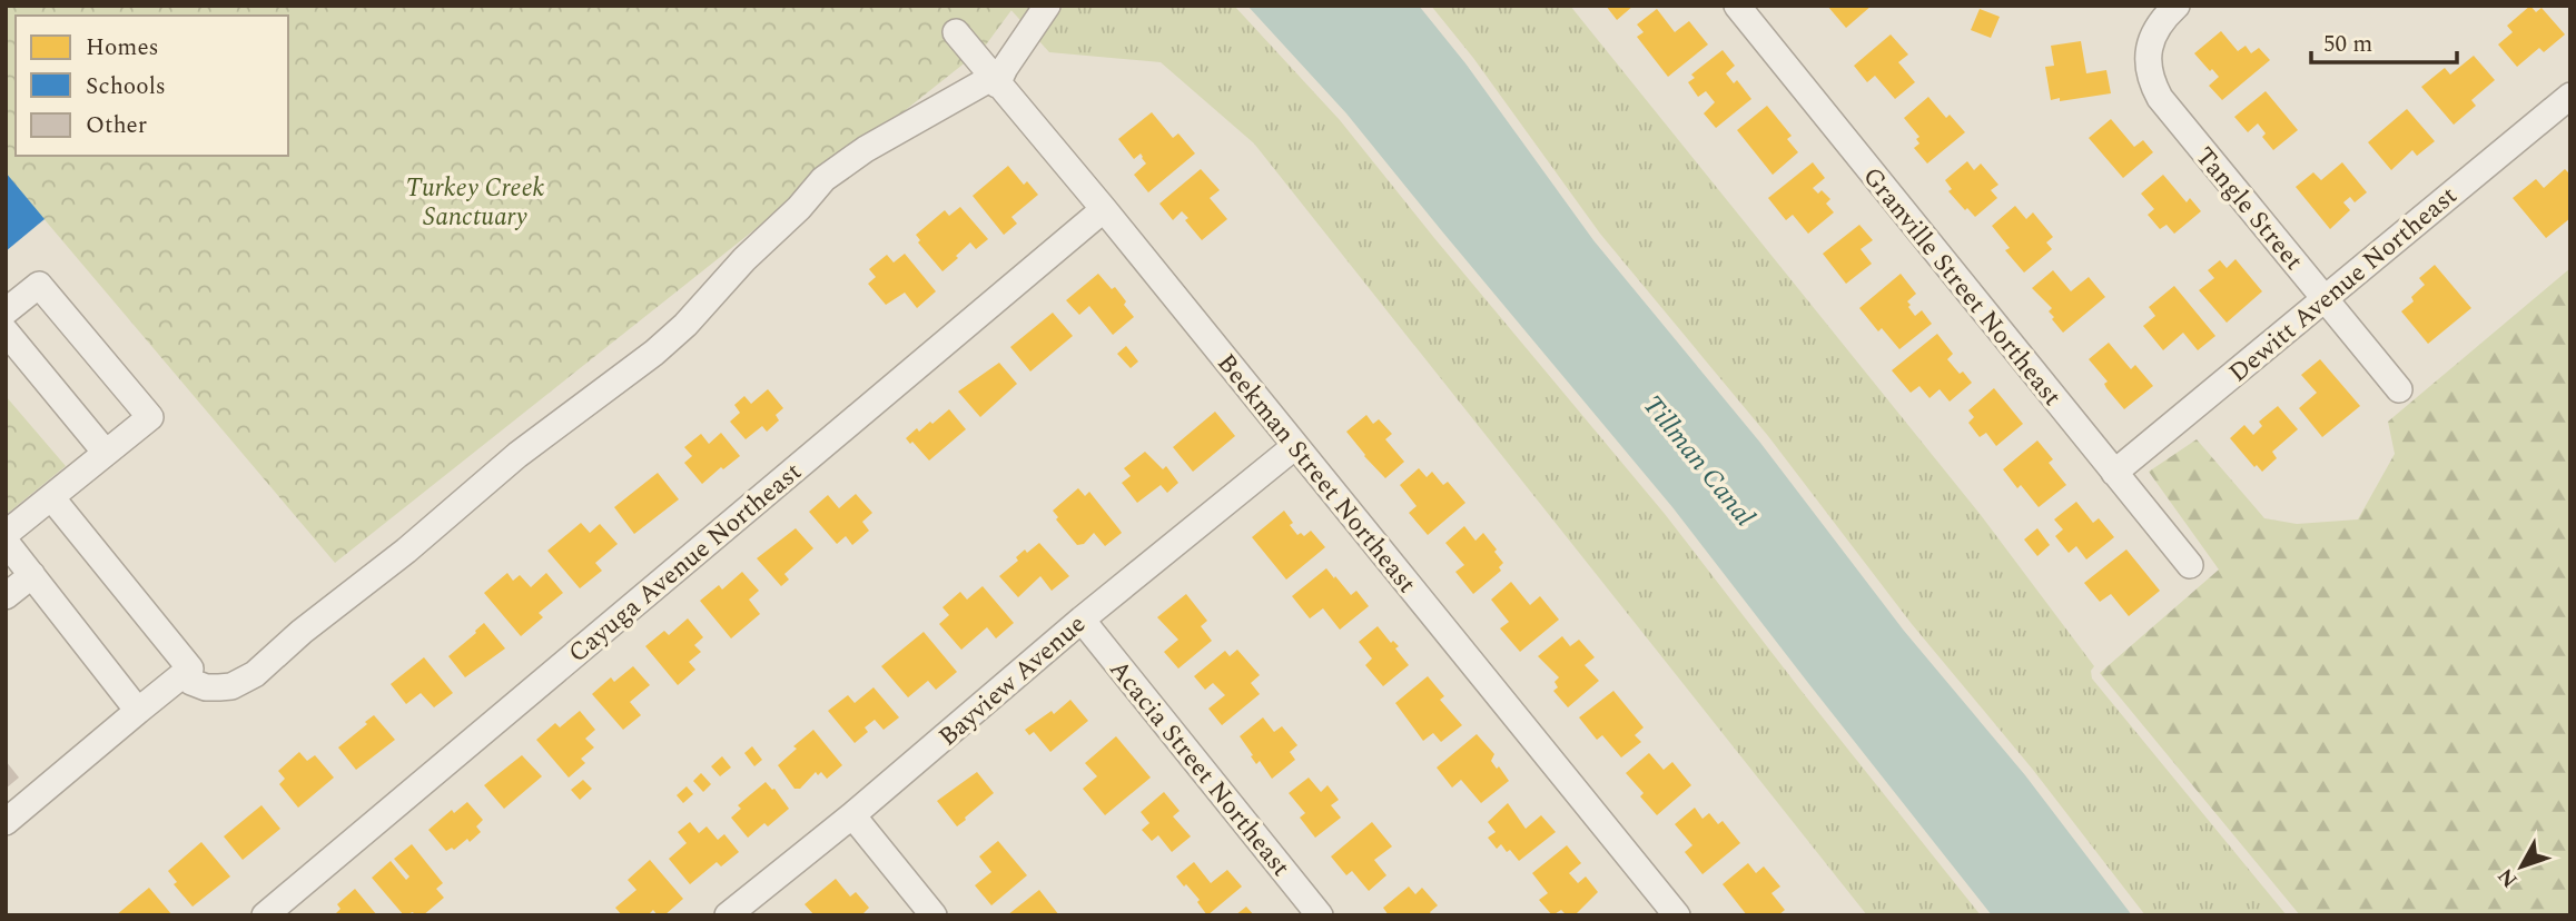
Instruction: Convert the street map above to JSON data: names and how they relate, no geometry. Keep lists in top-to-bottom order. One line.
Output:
{"streets":{"street":["Tangle Street","Dewitt Avenue Northeast","Granville Street Northeast","Beekman Street Northeast","Cayuga Avenue Northeast","Bayview Avenue","Acacia Street Northeast"]},"crossings":[["Tangle Street","Dewitt Avenue Northeast"],["Dewitt Avenue Northeast","Granville Street Northeast"],["Beekman Street Northeast","Cayuga Avenue Northeast"],["Beekman Street Northeast","Bayview Avenue"],["Bayview Avenue","Acacia Street Northeast"]],"water":["Tillman Canal"],"parks":["Turkey Creek Sanctuary"],"legend":["Homes","Schools","Other"],"scale_bar":"50 m","north":"bottom left"}
